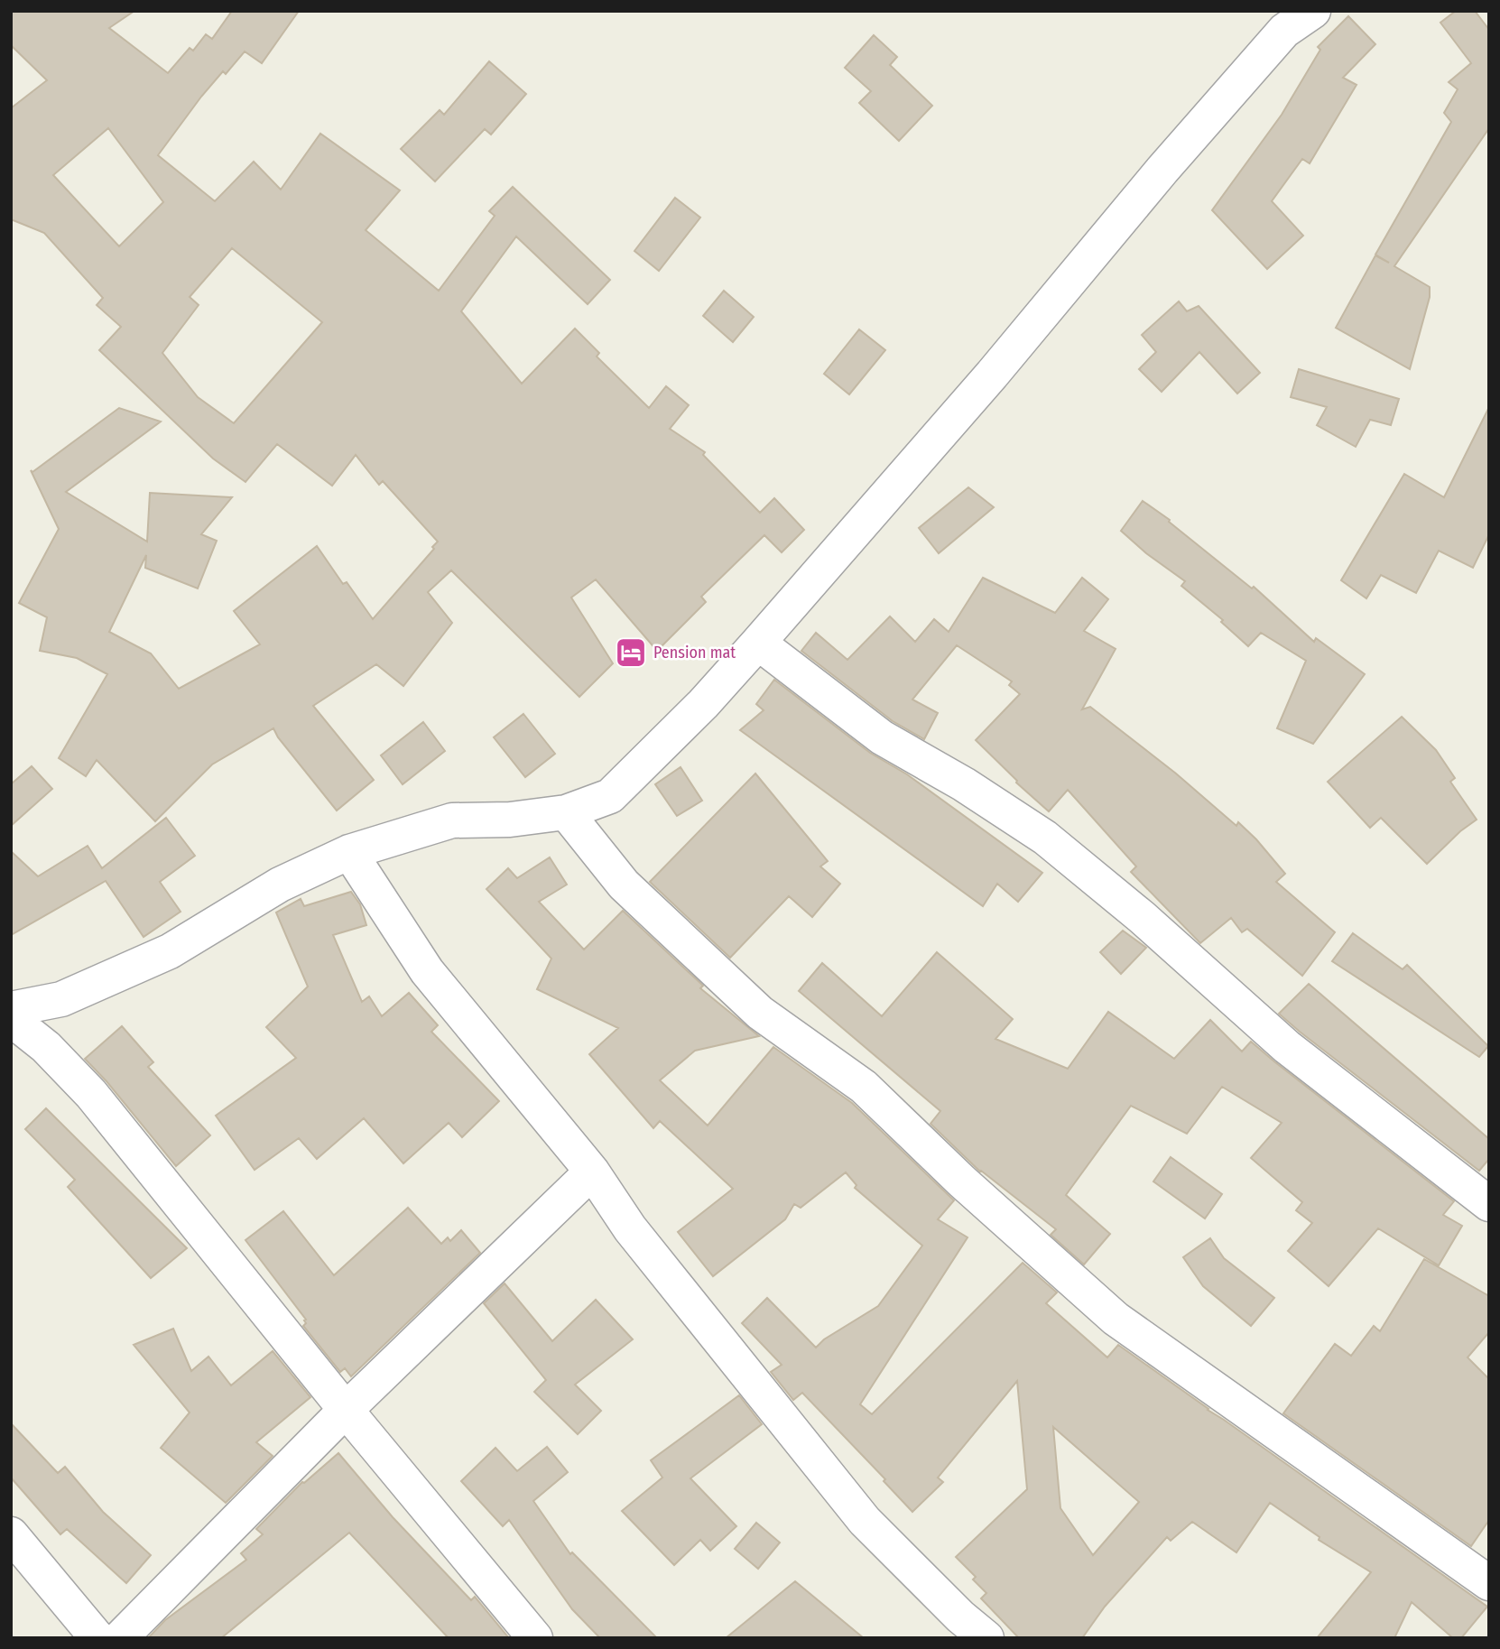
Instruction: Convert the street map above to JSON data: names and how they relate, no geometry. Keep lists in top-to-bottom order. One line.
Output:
{"places":{"hotel":["Pension mat"]}}
